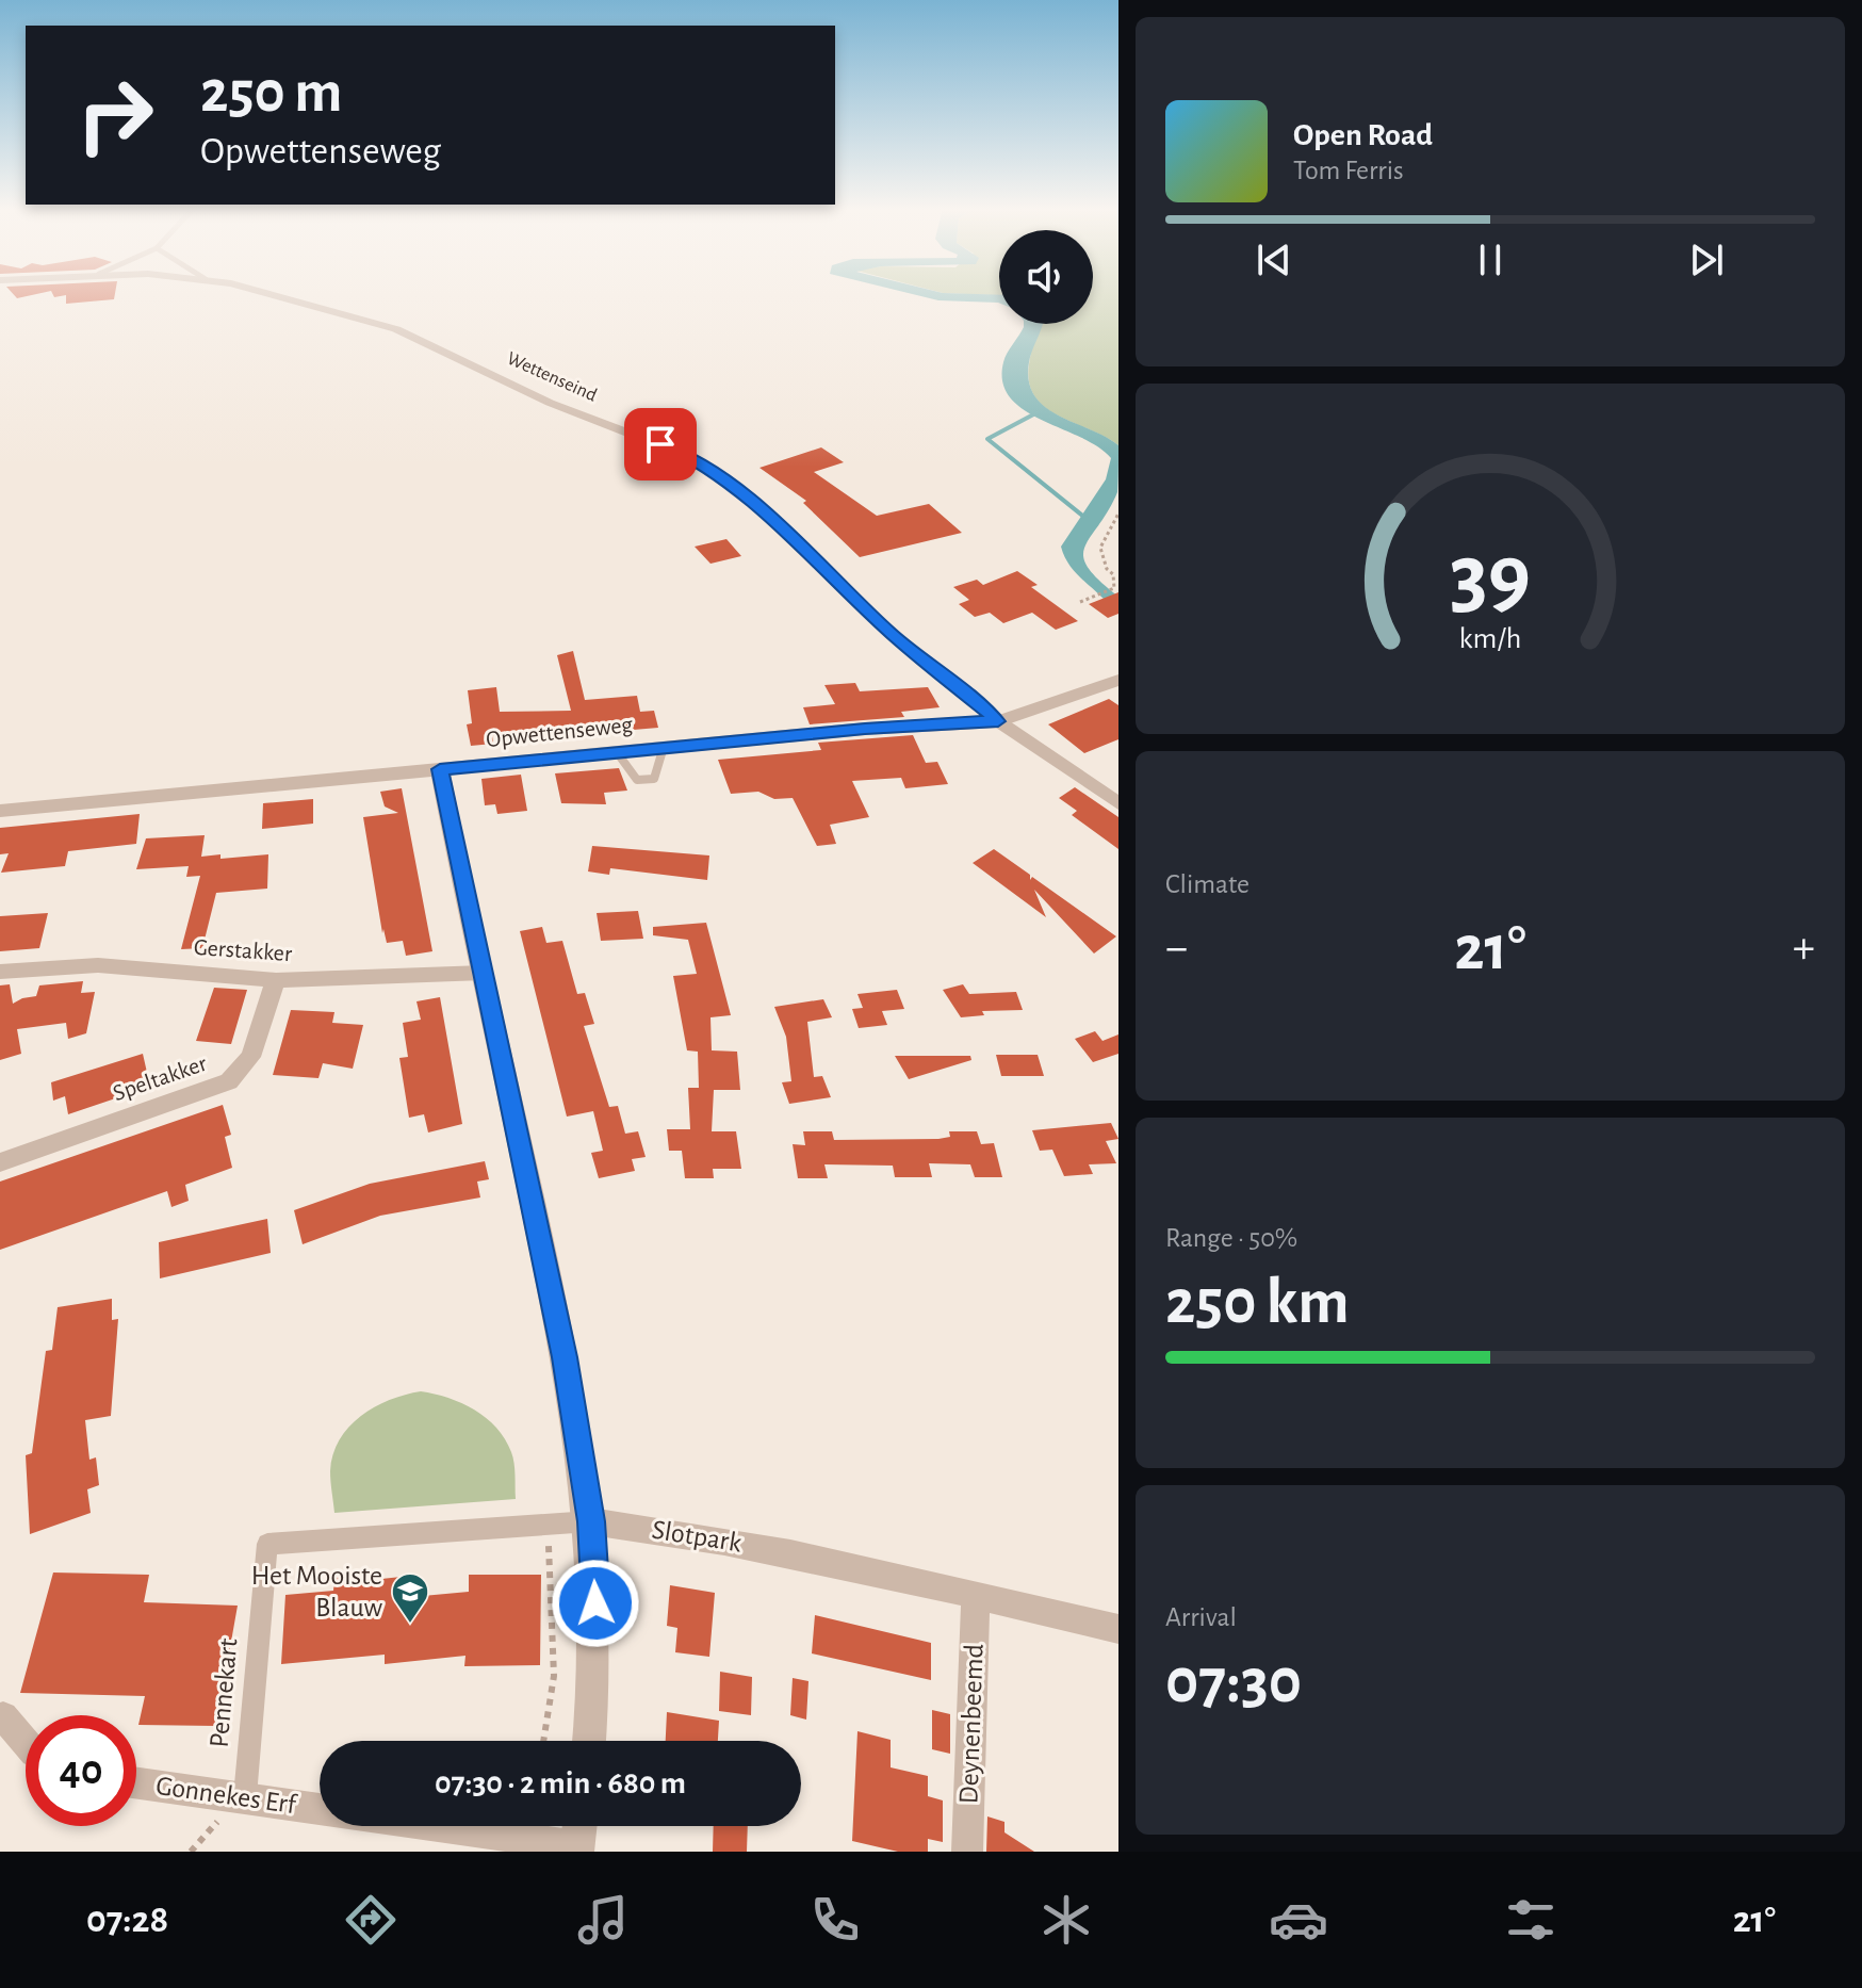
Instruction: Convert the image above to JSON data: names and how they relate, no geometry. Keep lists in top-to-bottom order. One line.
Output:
{"streets":{"street":["Wettenseind","Opwettenseweg","Gerstakker","Speltakker","Slotpark","Pennekart","Deynenbeemd","Gonnekes Erf"]},"crossings":[["Wettenseind","Opwettenseweg"],["Gerstakker","Speltakker"],["Slotpark","Pennekart"],["Slotpark","Deynenbeemd"],["Pennekart","Gonnekes Erf"]],"places":{"school or university":["Het Mooiste Blauw"]},"page":{"turn":["250 m","Opwettenseweg"],"song":["Open Road","Tom Ferris"],"tile":["Climate",["Range · 50%","250 km"],["Arrival","07:30"]],"heat":["−","21°","+"],"limit":"40","trip":"07:30 · 2 min · 680 m","tabs":["07:28","21°"],"gauge":["39","km/h"]}}
